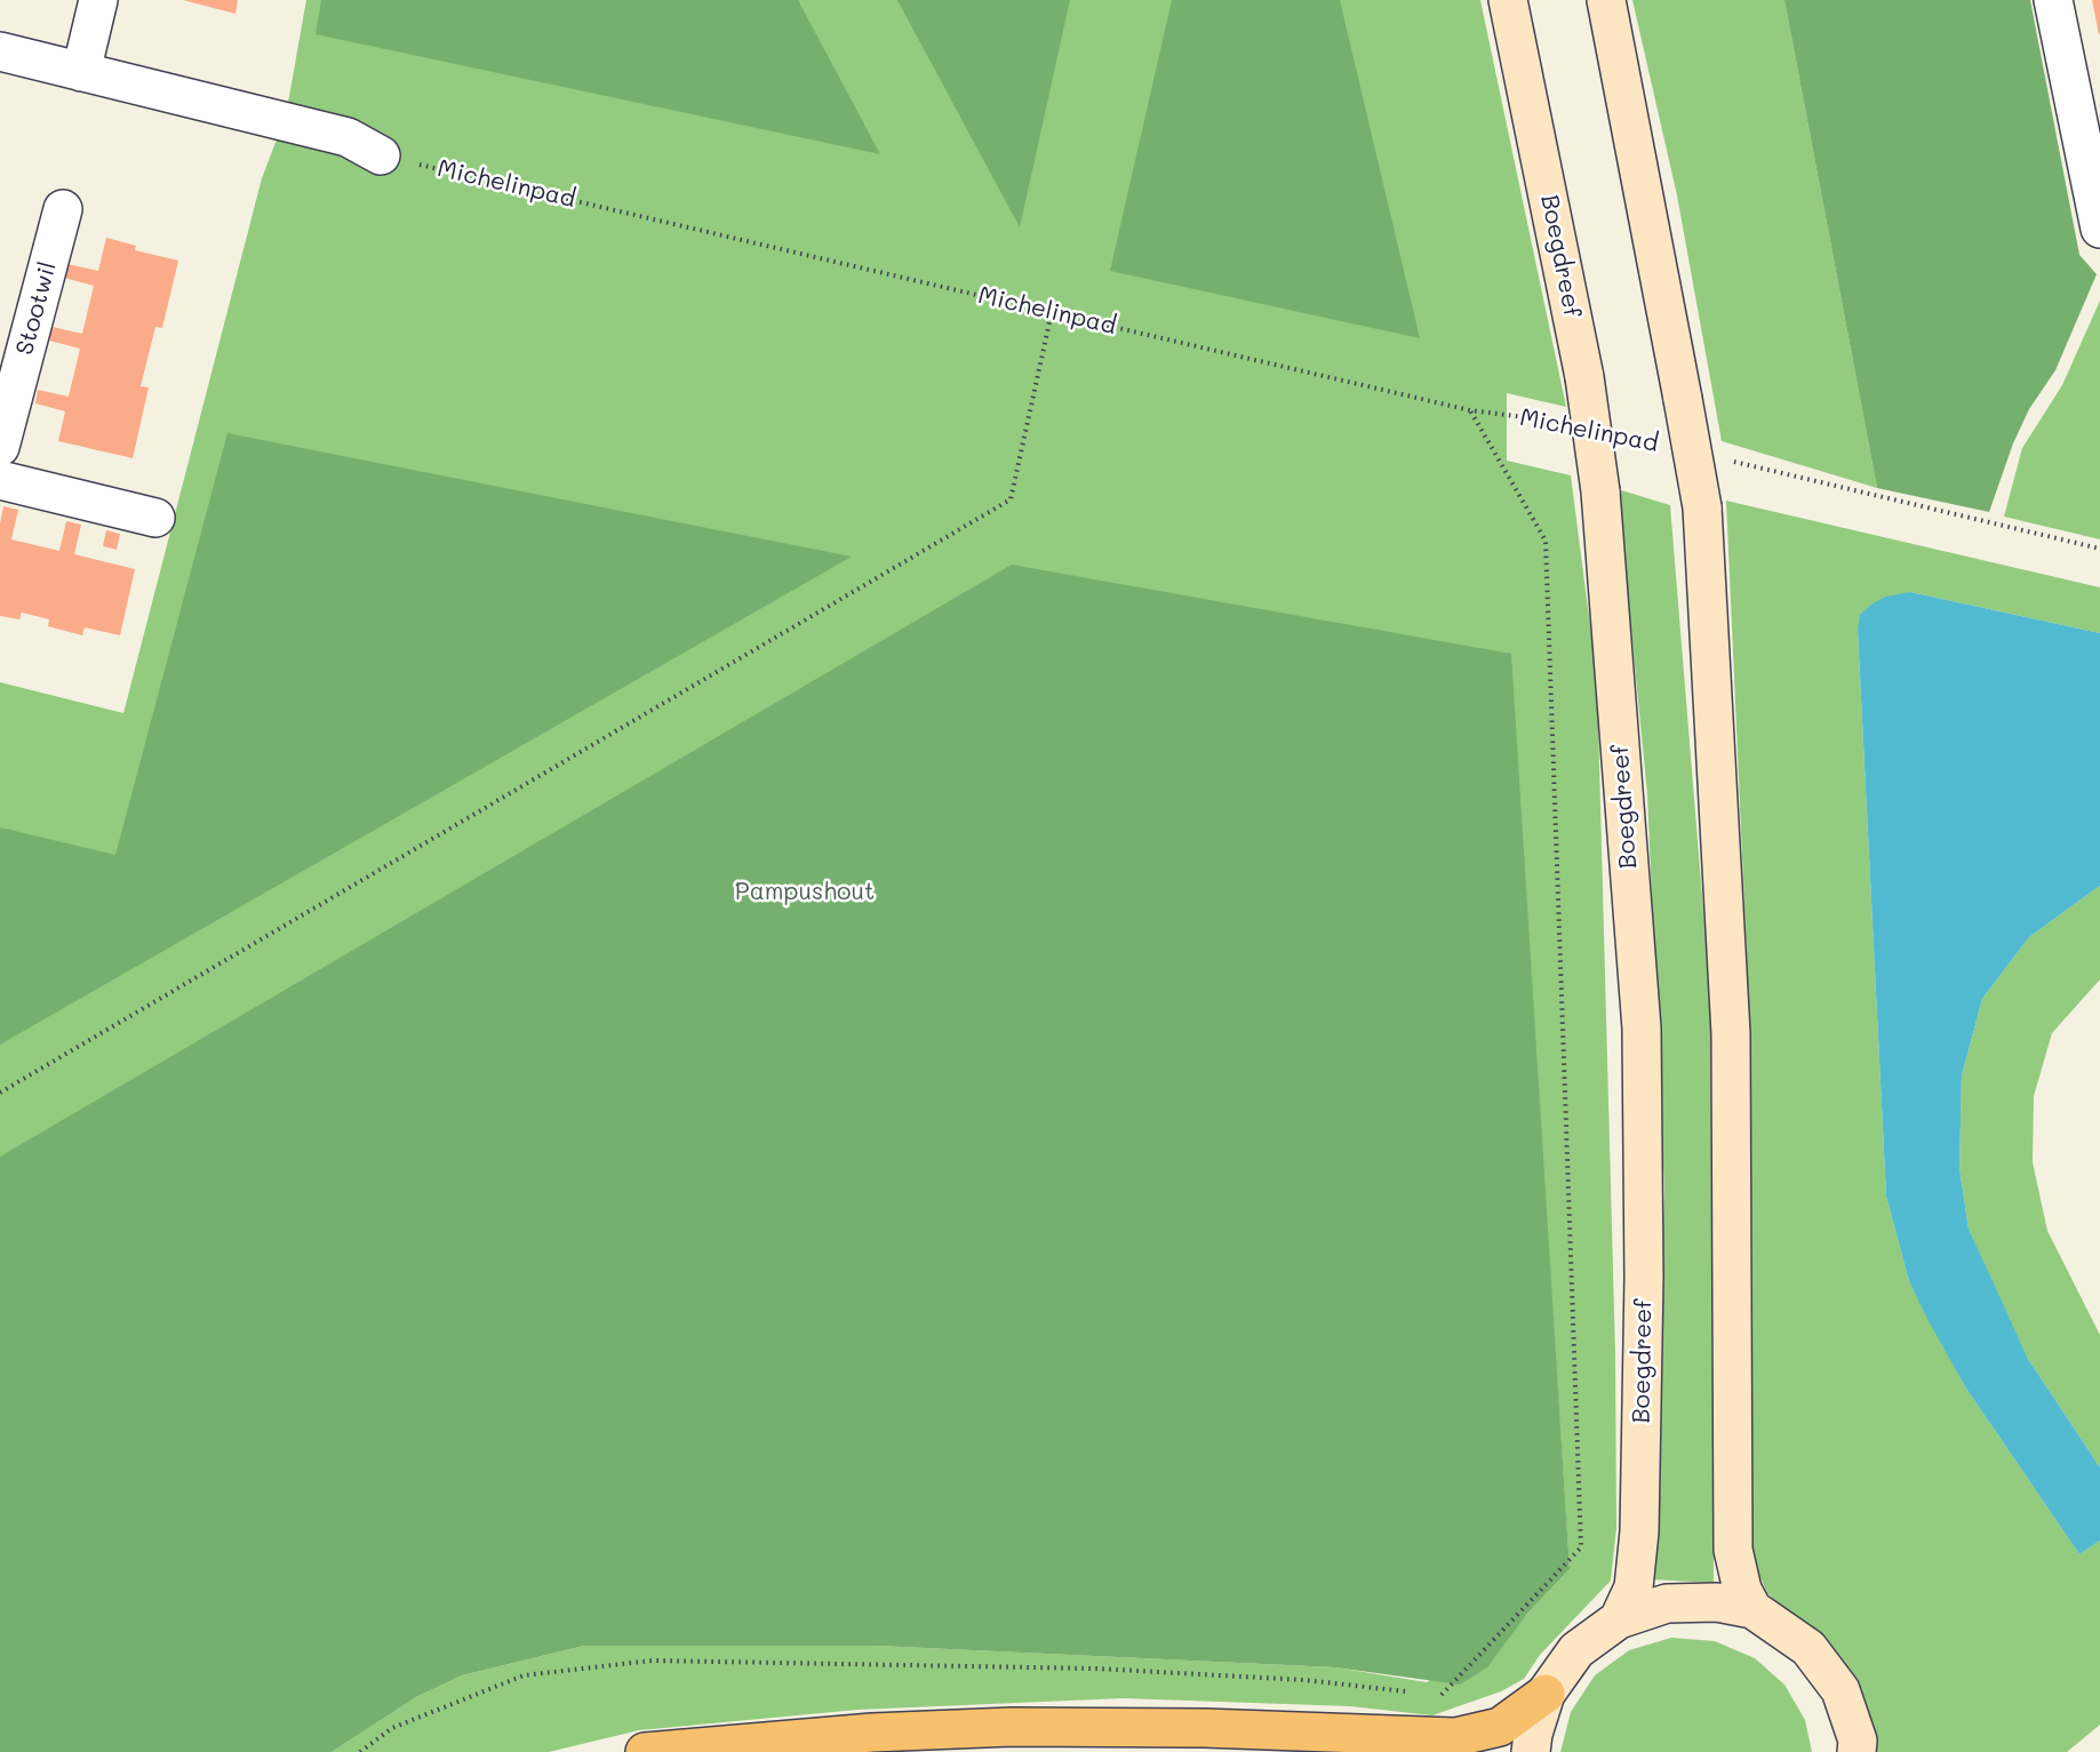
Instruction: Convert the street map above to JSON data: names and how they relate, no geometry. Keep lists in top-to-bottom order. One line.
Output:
{"streets":{"street":["Boegdreef","Stootwil"],"path":["Michelinpad"]},"parks":["Pampushout"]}
